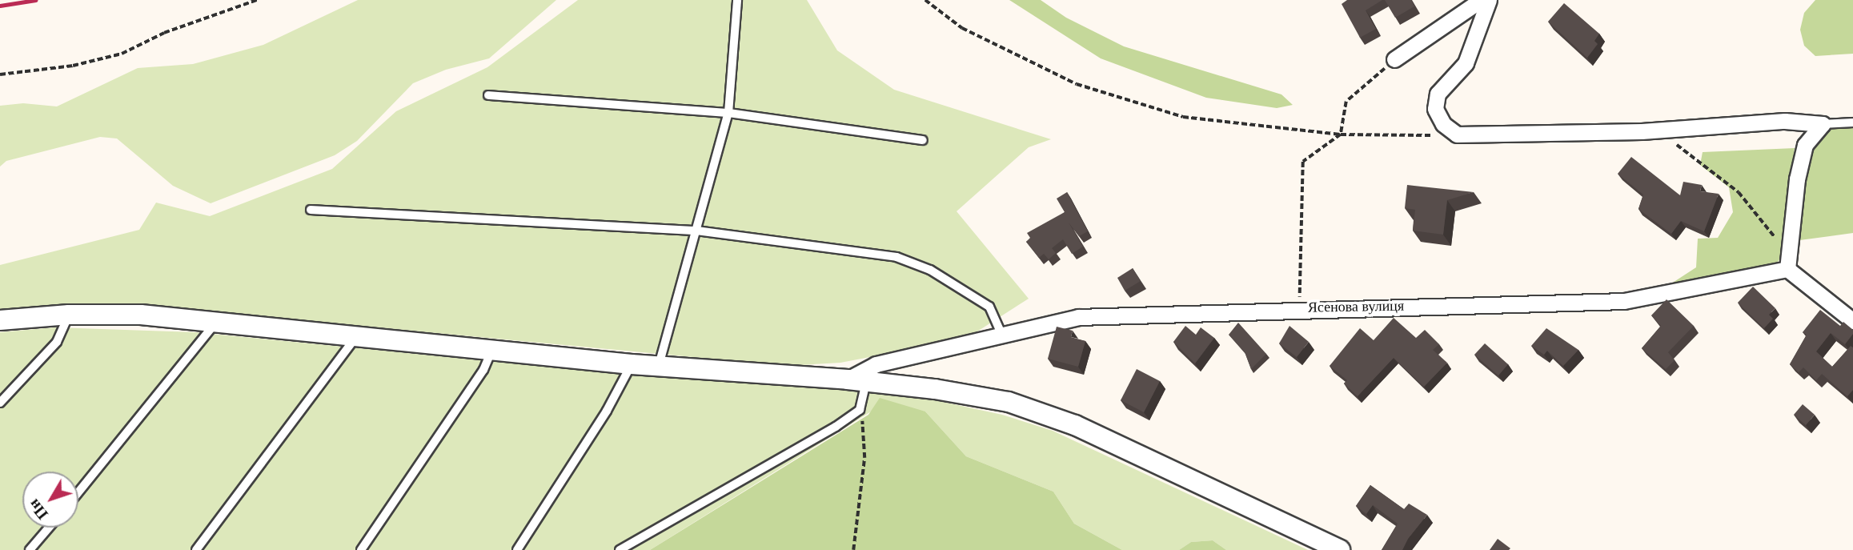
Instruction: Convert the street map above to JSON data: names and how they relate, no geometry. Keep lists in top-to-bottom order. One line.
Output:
{"streets":{"street":["Ясенова вулиця"]},"north":"bottom left"}
